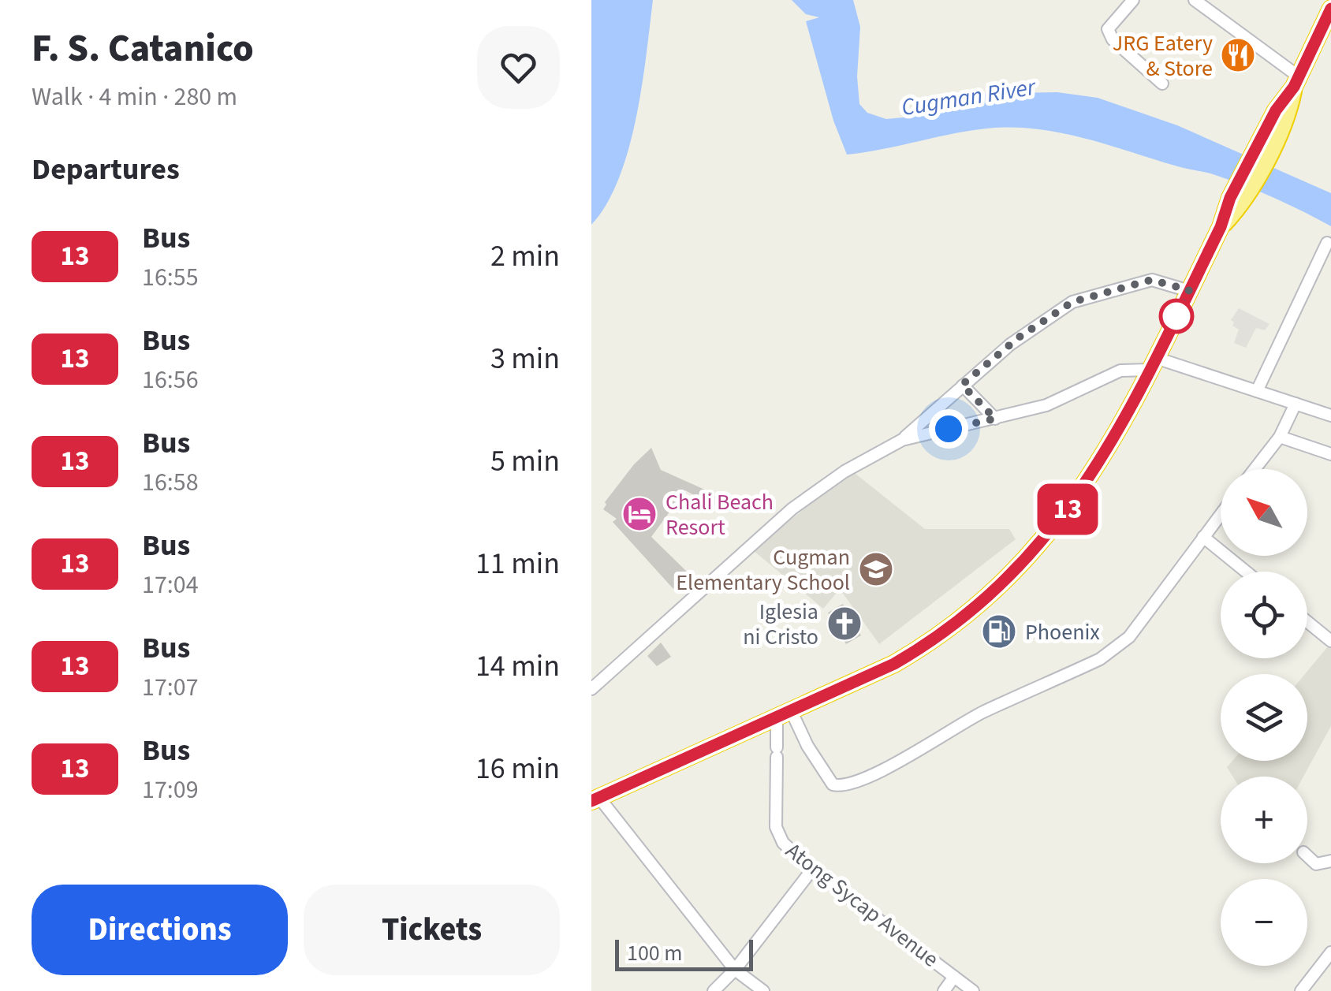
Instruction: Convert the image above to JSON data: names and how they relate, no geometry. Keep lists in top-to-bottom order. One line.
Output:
{"streets":{"street":["Atong Sycap Avenue"]},"water":["Cugman River"],"places":{"restaurant":["JRG Eatery & Store"],"hotel":["Chali Beach Resort"],"school or university":["Cugman Elementary School"],"church":["Iglesia ni Cristo"],"fuel station":["Phoenix"]},"lines":["bus line 13"],"scale_bar":"100 m","north":"top left","page":{"heading":[["F. S. Catanico","Walk · 4 min · 280 m"],"Departures"],"on_map":"13","list":[{"mark":"13","name":"Bus","note":"16:55","value":"2 min"},{"mark":"13","name":"Bus","note":"16:56","value":"3 min"},{"mark":"13","name":"Bus","note":"16:58","value":"5 min"},{"mark":"13","name":"Bus","note":"17:04","value":"11 min"},{"mark":"13","name":"Bus","note":"17:07","value":"14 min"},{"mark":"13","name":"Bus","note":"17:09","value":"16 min"}],"map_buttons":["+","−"],"buttons":["Directions","Tickets"],"scale":"100 m"}}
